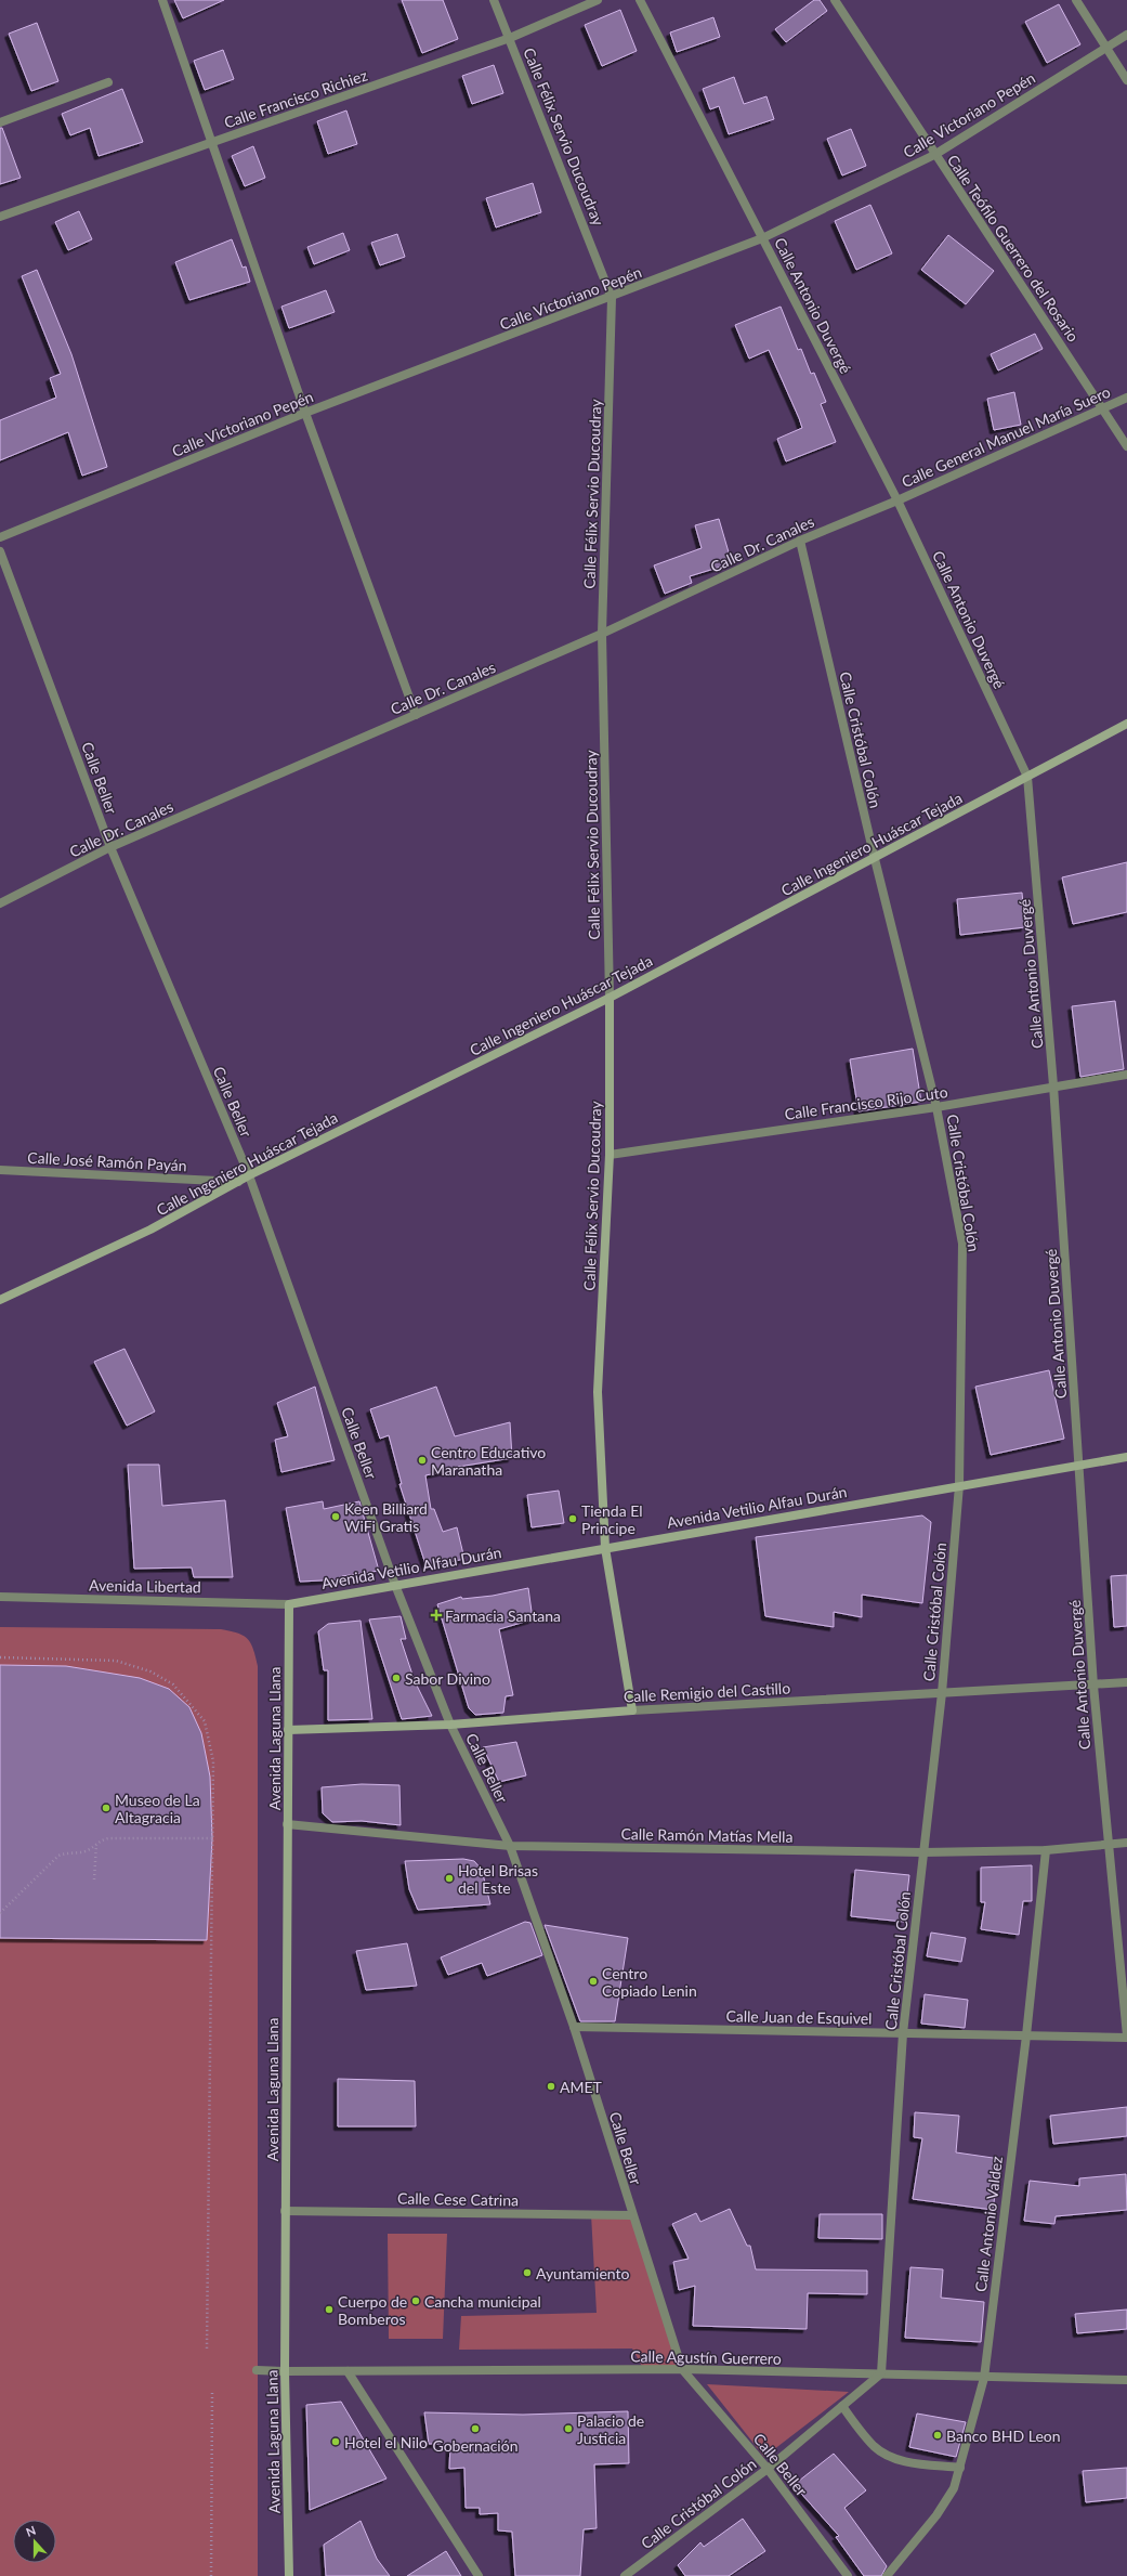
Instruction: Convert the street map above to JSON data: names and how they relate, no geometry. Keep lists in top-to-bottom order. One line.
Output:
{"streets":{"main road":["Calle Félix Servio Ducoudray","Calle Ingeniero Huáscar Tejada","Avenida Vetilio Alfau Durán","Calle Remigio del Castillo","Avenida Laguna Llana"],"street":["Calle Francisco Richiez","Calle Victoriano Pepén","Calle Teófilo Guerrero del Rosario","Calle Antonio Duvergé","Calle General Manuel María Suero","Calle Dr. Canales","Calle Cristóbal Colón","Calle Beller","Calle Francisco Rijo Cuto","Calle José Ramón Payán","Avenida Libertad","Calle Ramón Matías Mella","Calle Juan de Esquivel","Calle Cese Catrina","Calle Antonio Valdez","Calle Agustín Guerrero"]},"crossings":[["Calle Francisco Richiez","Calle Félix Servio Ducoudray"],["Calle Victoriano Pepén","Calle Félix Servio Ducoudray"],["Calle Victoriano Pepén","Calle Teófilo Guerrero del Rosario"],["Calle Victoriano Pepén","Calle Antonio Duvergé"],["Calle Félix Servio Ducoudray","Calle Dr. Canales"],["Calle Félix Servio Ducoudray","Calle Ingeniero Huáscar Tejada"],["Calle Félix Servio Ducoudray","Calle Francisco Rijo Cuto"],["Calle Félix Servio Ducoudray","Avenida Vetilio Alfau Durán"],["Calle Félix Servio Ducoudray","Calle Remigio del Castillo"],["Calle Teófilo Guerrero del Rosario","Calle General Manuel María Suero"],["Calle Antonio Duvergé","Calle General Manuel María Suero"],["Calle Antonio Duvergé","Calle Dr. Canales"],["Calle Antonio Duvergé","Calle Ingeniero Huáscar Tejada"],["Calle Antonio Duvergé","Calle Francisco Rijo Cuto"],["Calle Antonio Duvergé","Avenida Vetilio Alfau Durán"],["Calle Antonio Duvergé","Calle Remigio del Castillo"],["Calle Antonio Duvergé","Calle Ramón Matías Mella"],["Calle Antonio Duvergé","Calle Juan de Esquivel"],["Calle General Manuel María Suero","Calle Dr. Canales"],["Calle Dr. Canales","Calle Cristóbal Colón"],["Calle Dr. Canales","Calle Beller"],["Calle Cristóbal Colón","Calle Beller"],["Calle Cristóbal Colón","Calle Ingeniero Huáscar Tejada"],["Calle Cristóbal Colón","Calle Francisco Rijo Cuto"],["Calle Cristóbal Colón","Avenida Vetilio Alfau Durán"],["Calle Cristóbal Colón","Calle Remigio del Castillo"],["Calle Cristóbal Colón","Calle Ramón Matías Mella"],["Calle Cristóbal Colón","Calle Juan de Esquivel"],["Calle Cristóbal Colón","Calle Agustín Guerrero"],["Calle Beller","Calle Ingeniero Huáscar Tejada"],["Calle Beller","Avenida Vetilio Alfau Durán"],["Calle Beller","Calle Remigio del Castillo"],["Calle Beller","Calle Ramón Matías Mella"],["Calle Beller","Calle Juan de Esquivel"],["Calle Beller","Calle Cese Catrina"],["Calle Beller","Calle Agustín Guerrero"],["Calle Ingeniero Huáscar Tejada","Calle José Ramón Payán"],["Avenida Vetilio Alfau Durán","Avenida Libertad"],["Avenida Vetilio Alfau Durán","Avenida Laguna Llana"],["Avenida Libertad","Avenida Laguna Llana"],["Calle Remigio del Castillo","Avenida Laguna Llana"],["Avenida Laguna Llana","Calle Ramón Matías Mella"],["Avenida Laguna Llana","Calle Cese Catrina"],["Avenida Laguna Llana","Calle Agustín Guerrero"],["Calle Ramón Matías Mella","Calle Antonio Valdez"],["Calle Juan de Esquivel","Calle Antonio Valdez"],["Calle Antonio Valdez","Calle Agustín Guerrero"]],"places":{"other":["Centro Educativo Maranatha","Keen Billiard WiFi Gratis","Tienda El Principe","Sabor Divino","Museo de La Altagracia","Hotel Brisas del Este","Centro Copiado Lenin","AMET","Ayuntamiento","Cancha municipal","Cuerpo de Bomberos","Gobernación","Palacio de Justicia","Banco BHD Leon","Hotel el Nilo"],"health":["Farmacia Santana"]},"north":"top"}
